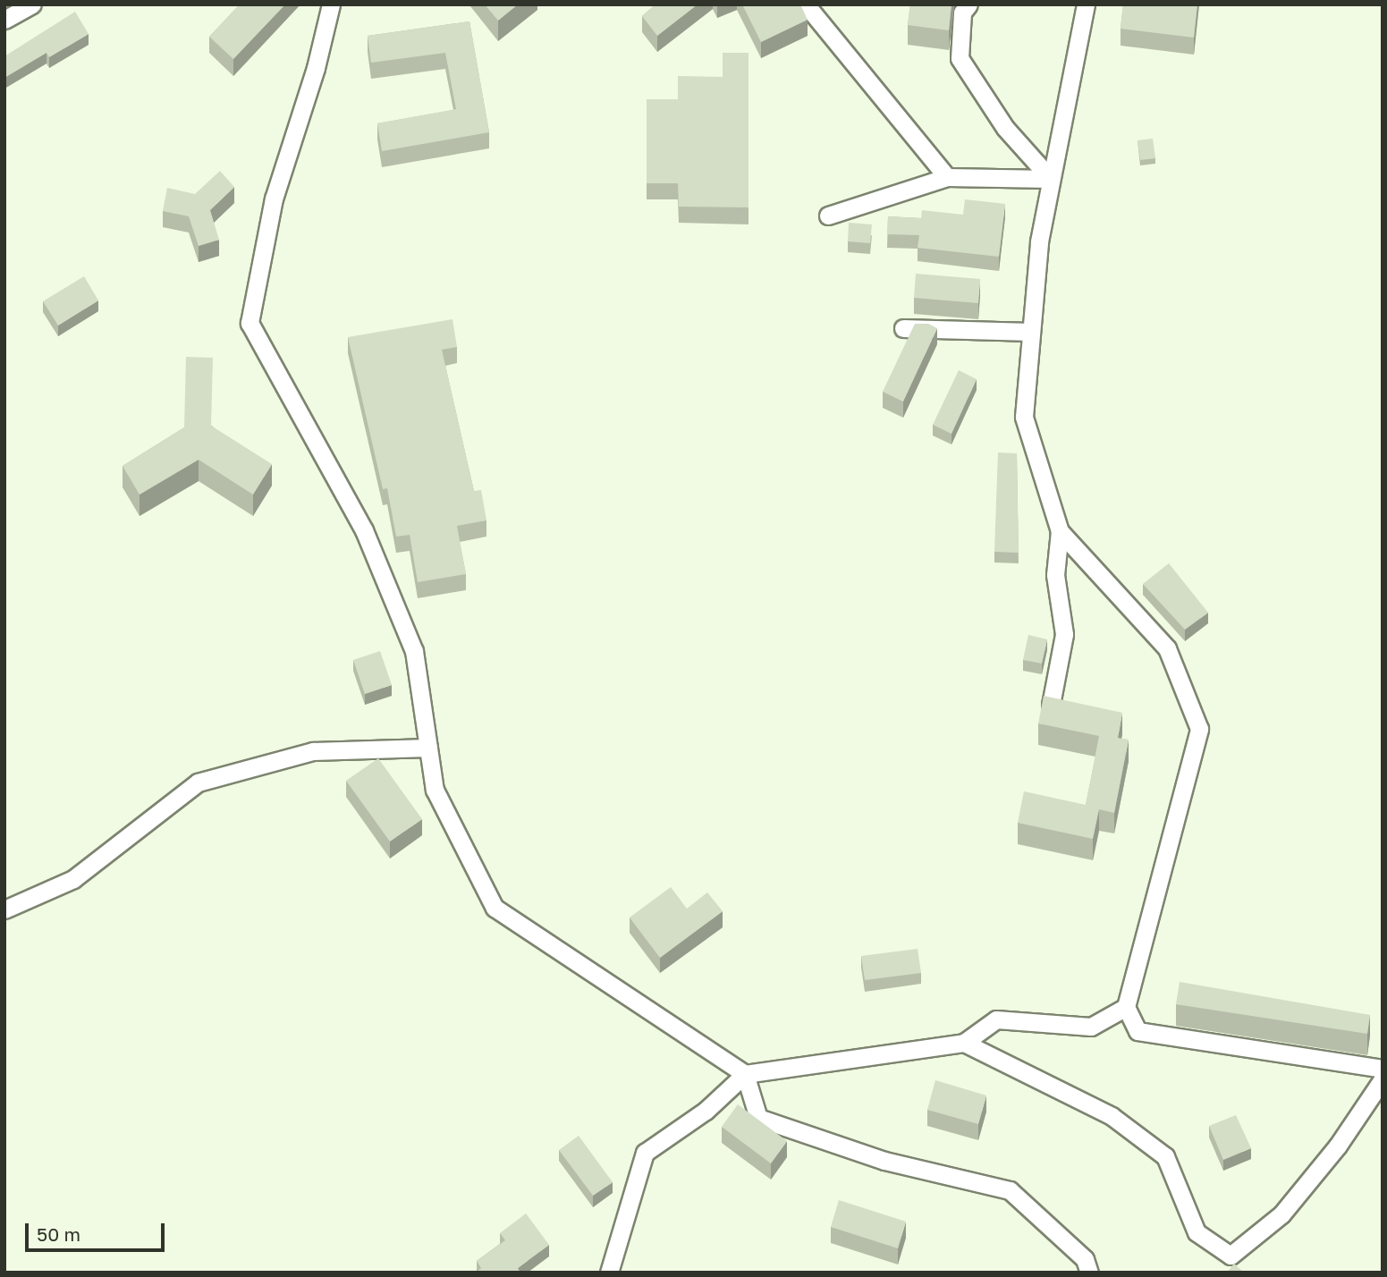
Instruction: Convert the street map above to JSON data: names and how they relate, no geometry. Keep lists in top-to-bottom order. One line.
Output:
{"scale_bar":"50 m"}
